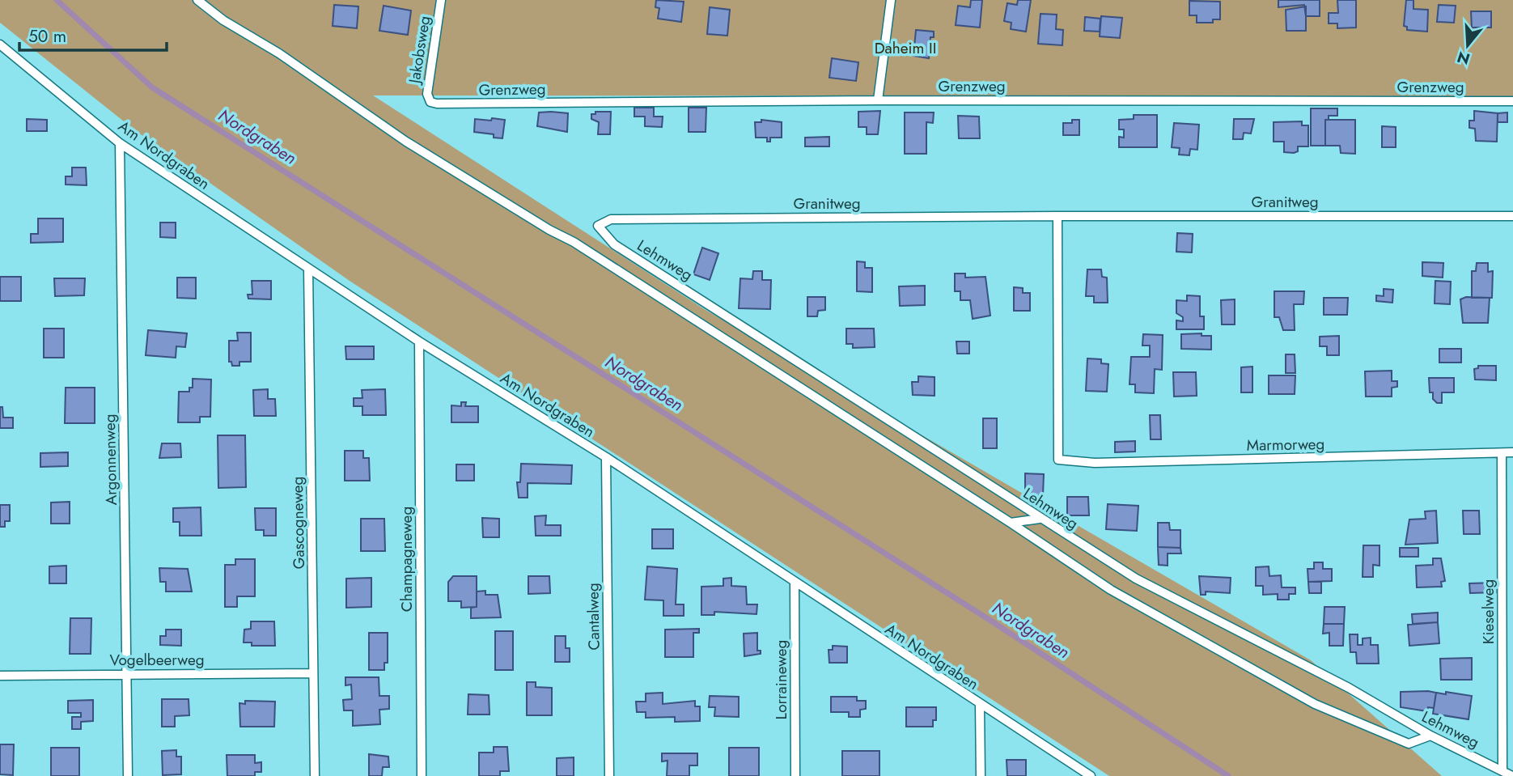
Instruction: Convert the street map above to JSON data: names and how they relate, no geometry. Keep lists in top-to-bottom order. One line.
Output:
{"streets":{"lane":["Jakobsweg","Grenzweg","Am Nordgraben","Granitweg","Lehmweg","Marmorweg","Argonnenweg","Gascogneweg","Champagneweg","Kieselweg","Cantalweg","Vogelbeerweg","Lorraineweg"]},"crossings":[["Jakobsweg","Grenzweg"],["Am Nordgraben","Argonnenweg"],["Am Nordgraben","Gascogneweg"],["Am Nordgraben","Champagneweg"],["Am Nordgraben","Cantalweg"],["Am Nordgraben","Lorraineweg"],["Granitweg","Lehmweg"],["Granitweg","Marmorweg"],["Lehmweg","Kieselweg"],["Marmorweg","Kieselweg"],["Argonnenweg","Vogelbeerweg"],["Gascogneweg","Vogelbeerweg"]],"water":["Nordgraben"],"parks":["Daheim II"],"scale_bar":"50 m","north":"bottom"}
